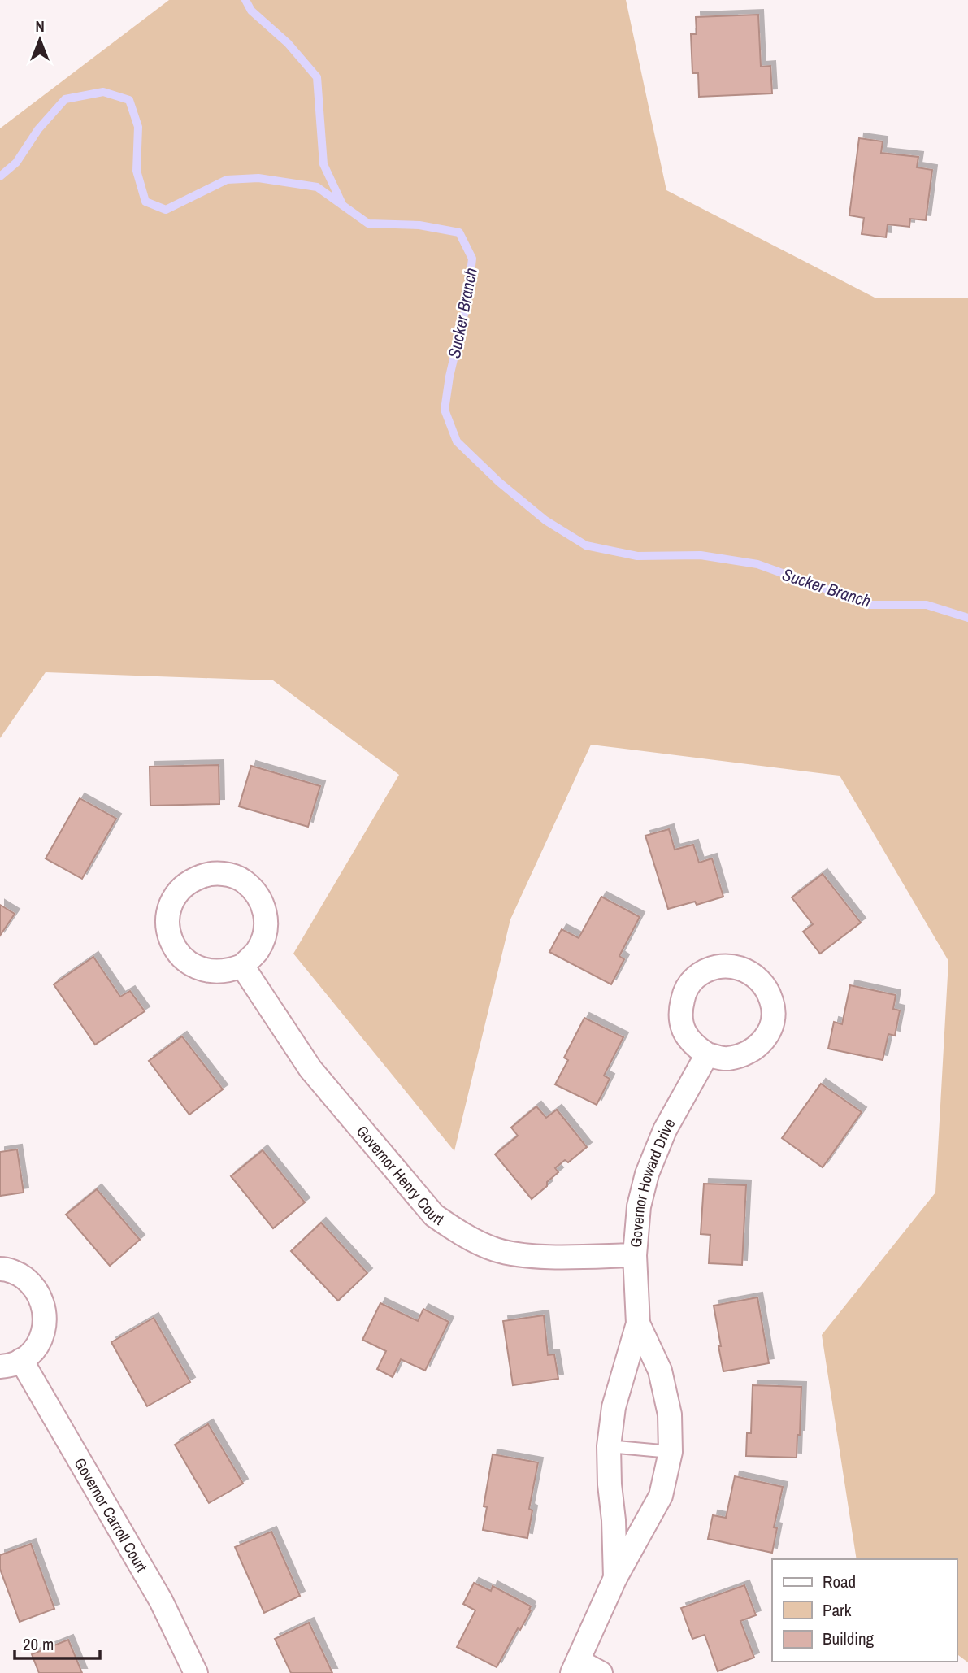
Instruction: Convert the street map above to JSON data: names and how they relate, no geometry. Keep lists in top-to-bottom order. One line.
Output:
{"streets":{"street":["Governor Henry Court","Governor Howard Drive","Governor Carroll Court"]},"crossings":[["Governor Henry Court","Governor Howard Drive"]],"water":["Sucker Branch"],"legend":["Road","Park","Building"],"scale_bar":"20 m","north":"top"}
